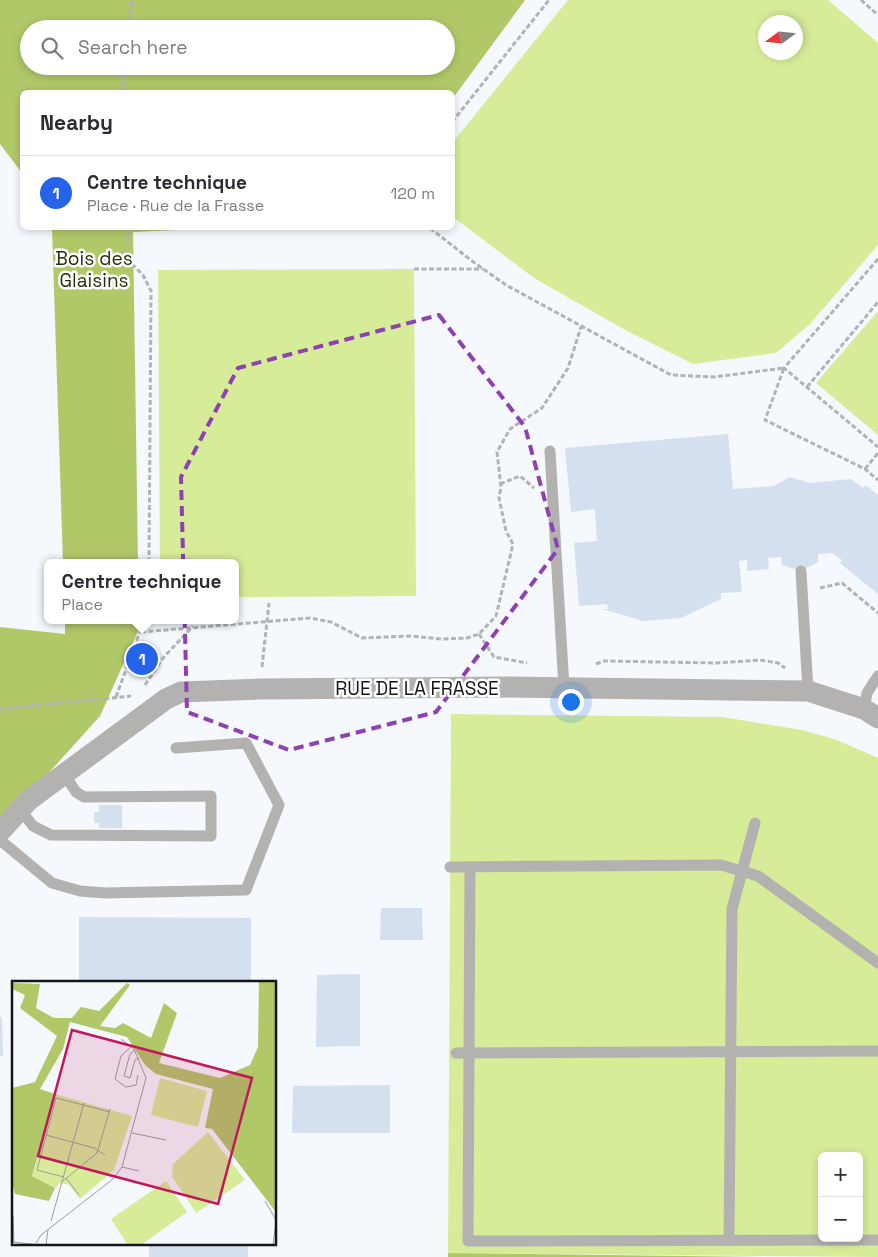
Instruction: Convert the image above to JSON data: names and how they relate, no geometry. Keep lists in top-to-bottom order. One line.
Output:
{"streets":{"street":["RUE DE LA FRASSE"]},"parks":["Bois des Glaisins"],"north":"left","page":{"search":"Search here","heading":"Nearby","list":[{"mark":"1","name":"Centre technique","note":"Place · Rue de la Frasse","value":"120 m"}],"popup":["Centre technique","Place"],"pins":"1","map_buttons":["+","−"]}}
